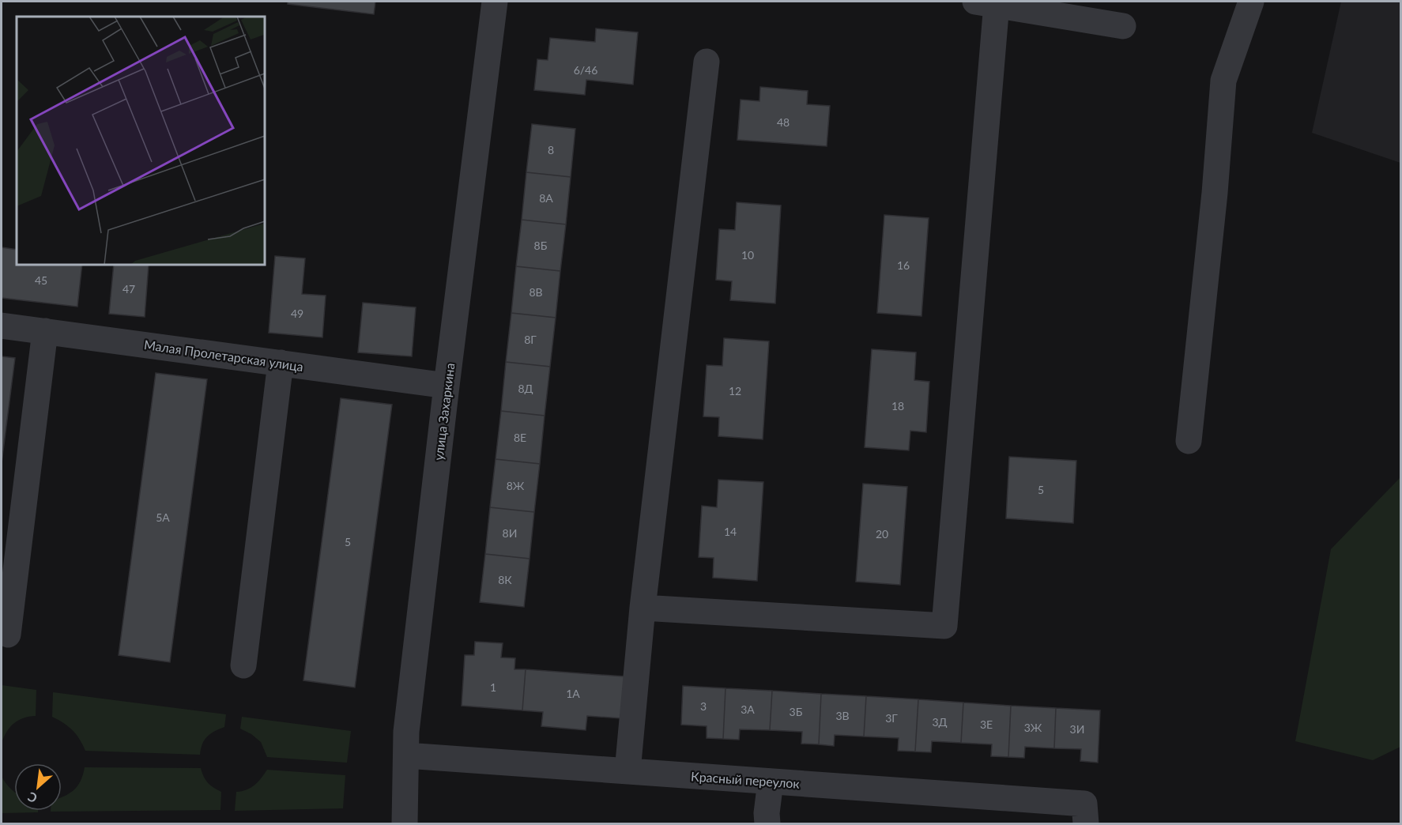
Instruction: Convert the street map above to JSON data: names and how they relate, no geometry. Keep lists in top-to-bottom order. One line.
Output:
{"streets":{"street":["Малая Пролетарская улица","улица Захаркина","Красный переулок"]},"crossings":[["Малая Пролетарская улица","улица Захаркина"],["улица Захаркина","Красный переулок"]],"house_numbers":["6/46","48","8","8А","8Б","10","16","45","47","8В","49","8Г","8Д","12","18","8Е","8Ж","5","5А","14","8И","20","5","8К","1","1А","3","3А","3Б","3В","3Г","3Д","3Е","3Ж","3И"],"north":"bottom left"}
